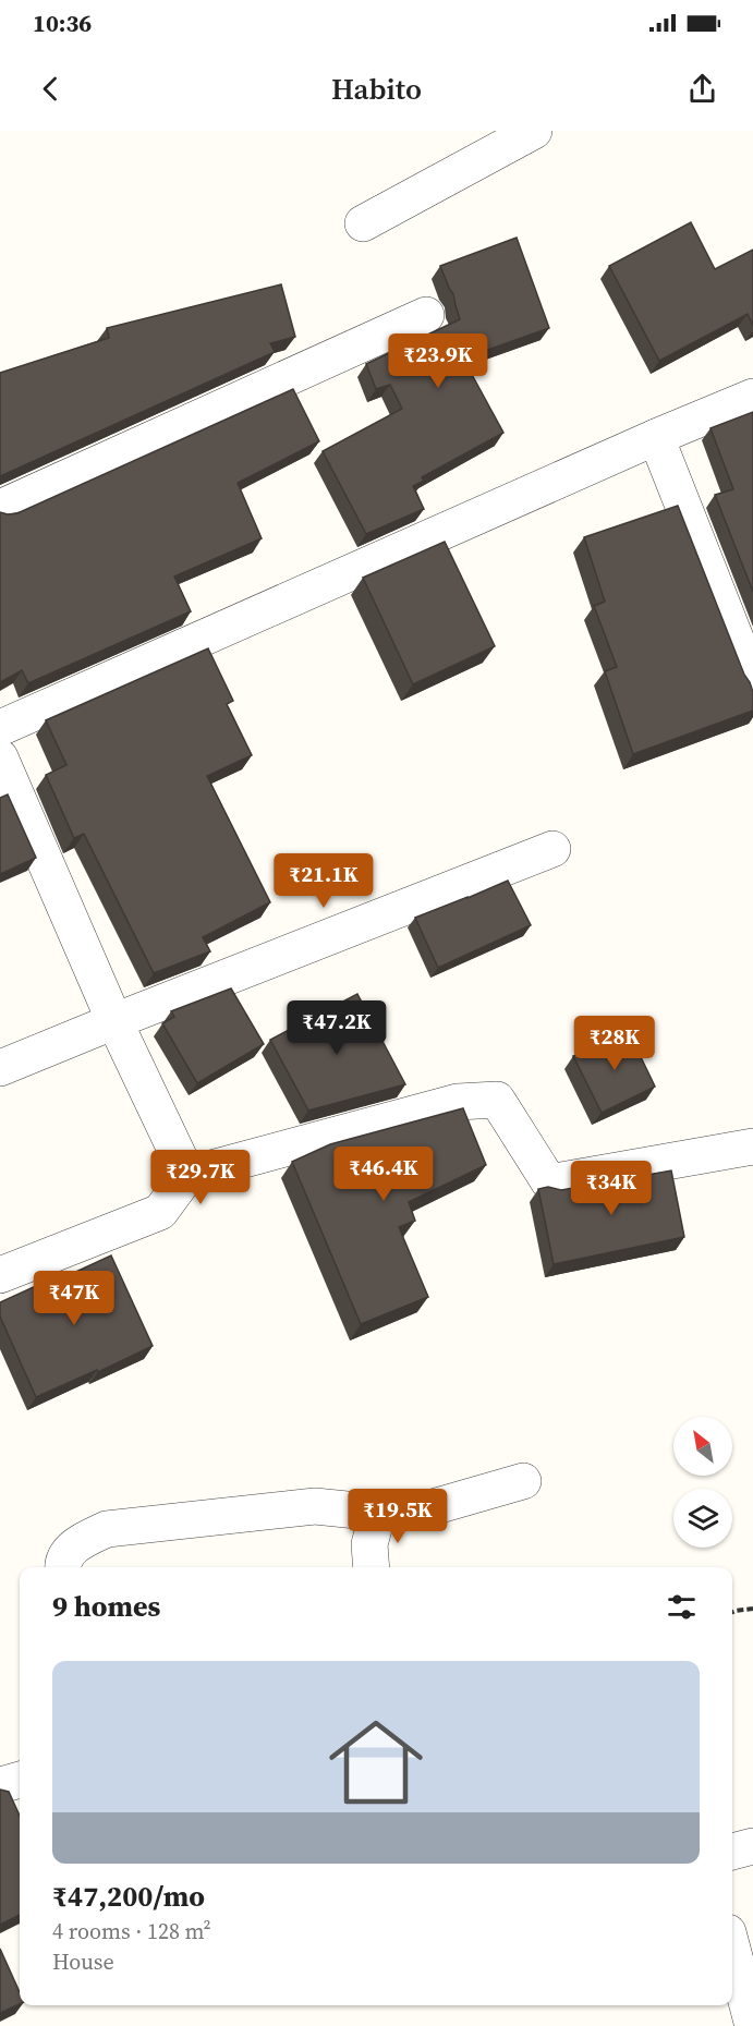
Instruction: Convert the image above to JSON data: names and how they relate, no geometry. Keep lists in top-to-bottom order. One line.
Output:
{"north":"top left","page":{"status":"10:36","header":"Habito","price":["₹23.9K","₹21.1K","₹47.2K","₹28K","₹46.4K","₹29.7K","₹34K","₹47K","₹19.5K"],"heading":"9 homes","list":[{"name":"₹47,200/mo","note":"4 rooms · 128 m² · House"}]}}
